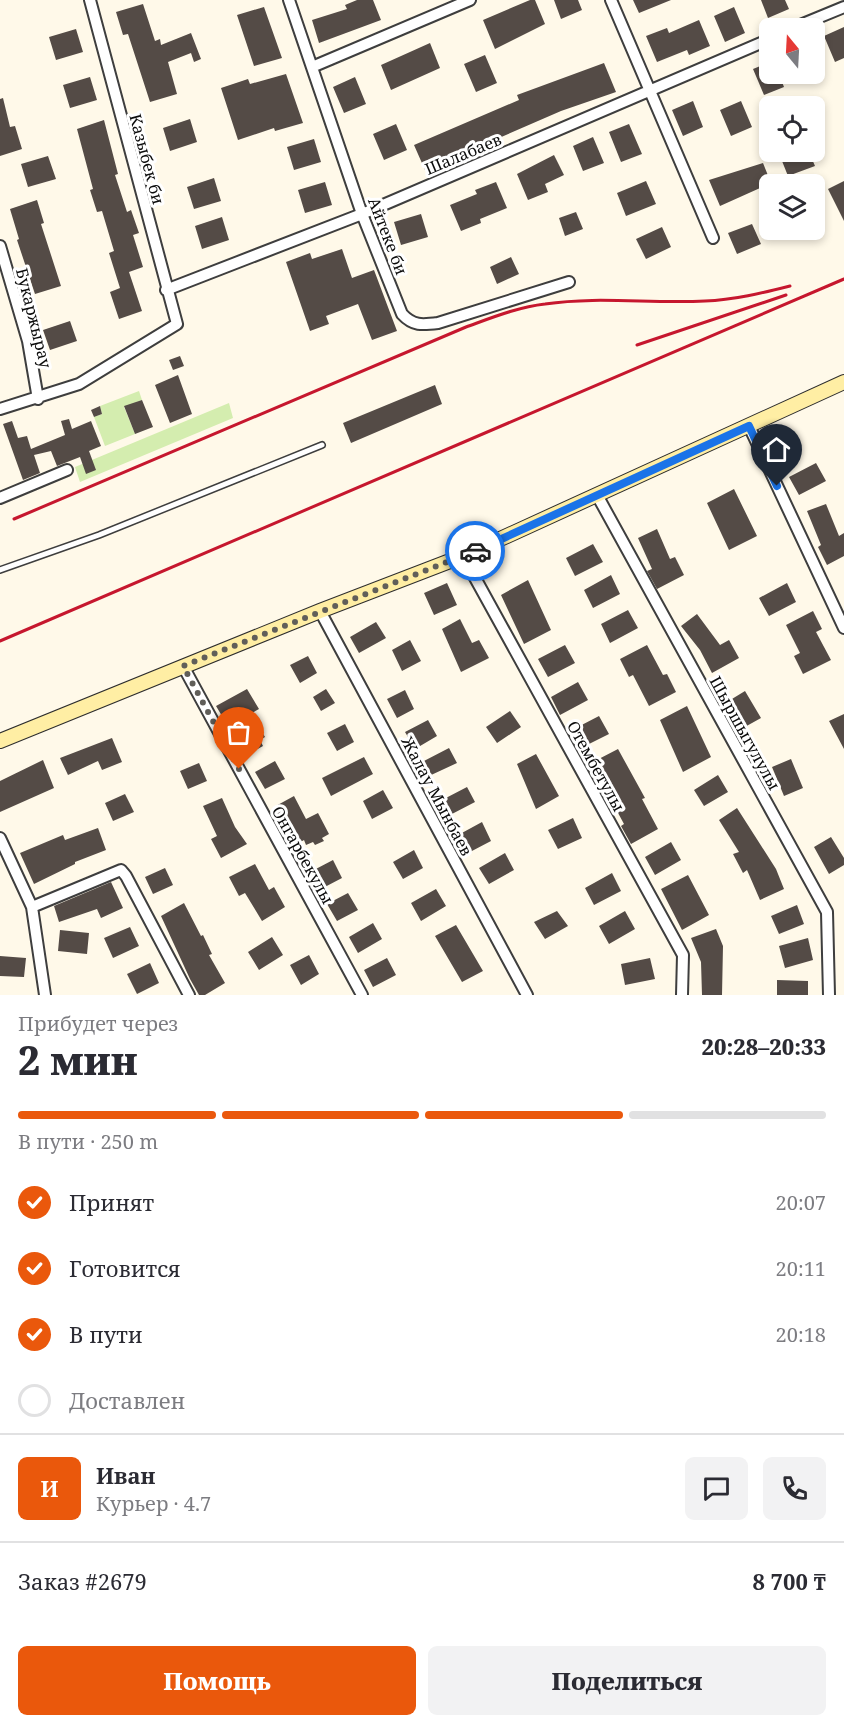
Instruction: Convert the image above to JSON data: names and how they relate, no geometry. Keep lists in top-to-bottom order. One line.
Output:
{"streets":{"street":["Шалабаев","Казыбек би","Айтеке би","Букаржырау","Шыршыгулулы","Отембетулы","Жалау Мынбаев","Онгарбекулы"]},"crossings":[["Шалабаев","Казыбек би"],["Шалабаев","Айтеке би"],["Казыбек би","Букаржырау"]],"north":"top","page":{"heading":["2 мин","Прибудет через","20:28–20:33"],"panel":["Иван","Курьер · 4.7","Заказ #2679","8 700 ₸"],"bar":"В пути · 250 m","list":[["Принят","20:07"],["Готовится","20:11"],["В пути","20:18"],"Доставлен"],"round":"И","buttons":["Помощь","Поделиться"]}}
